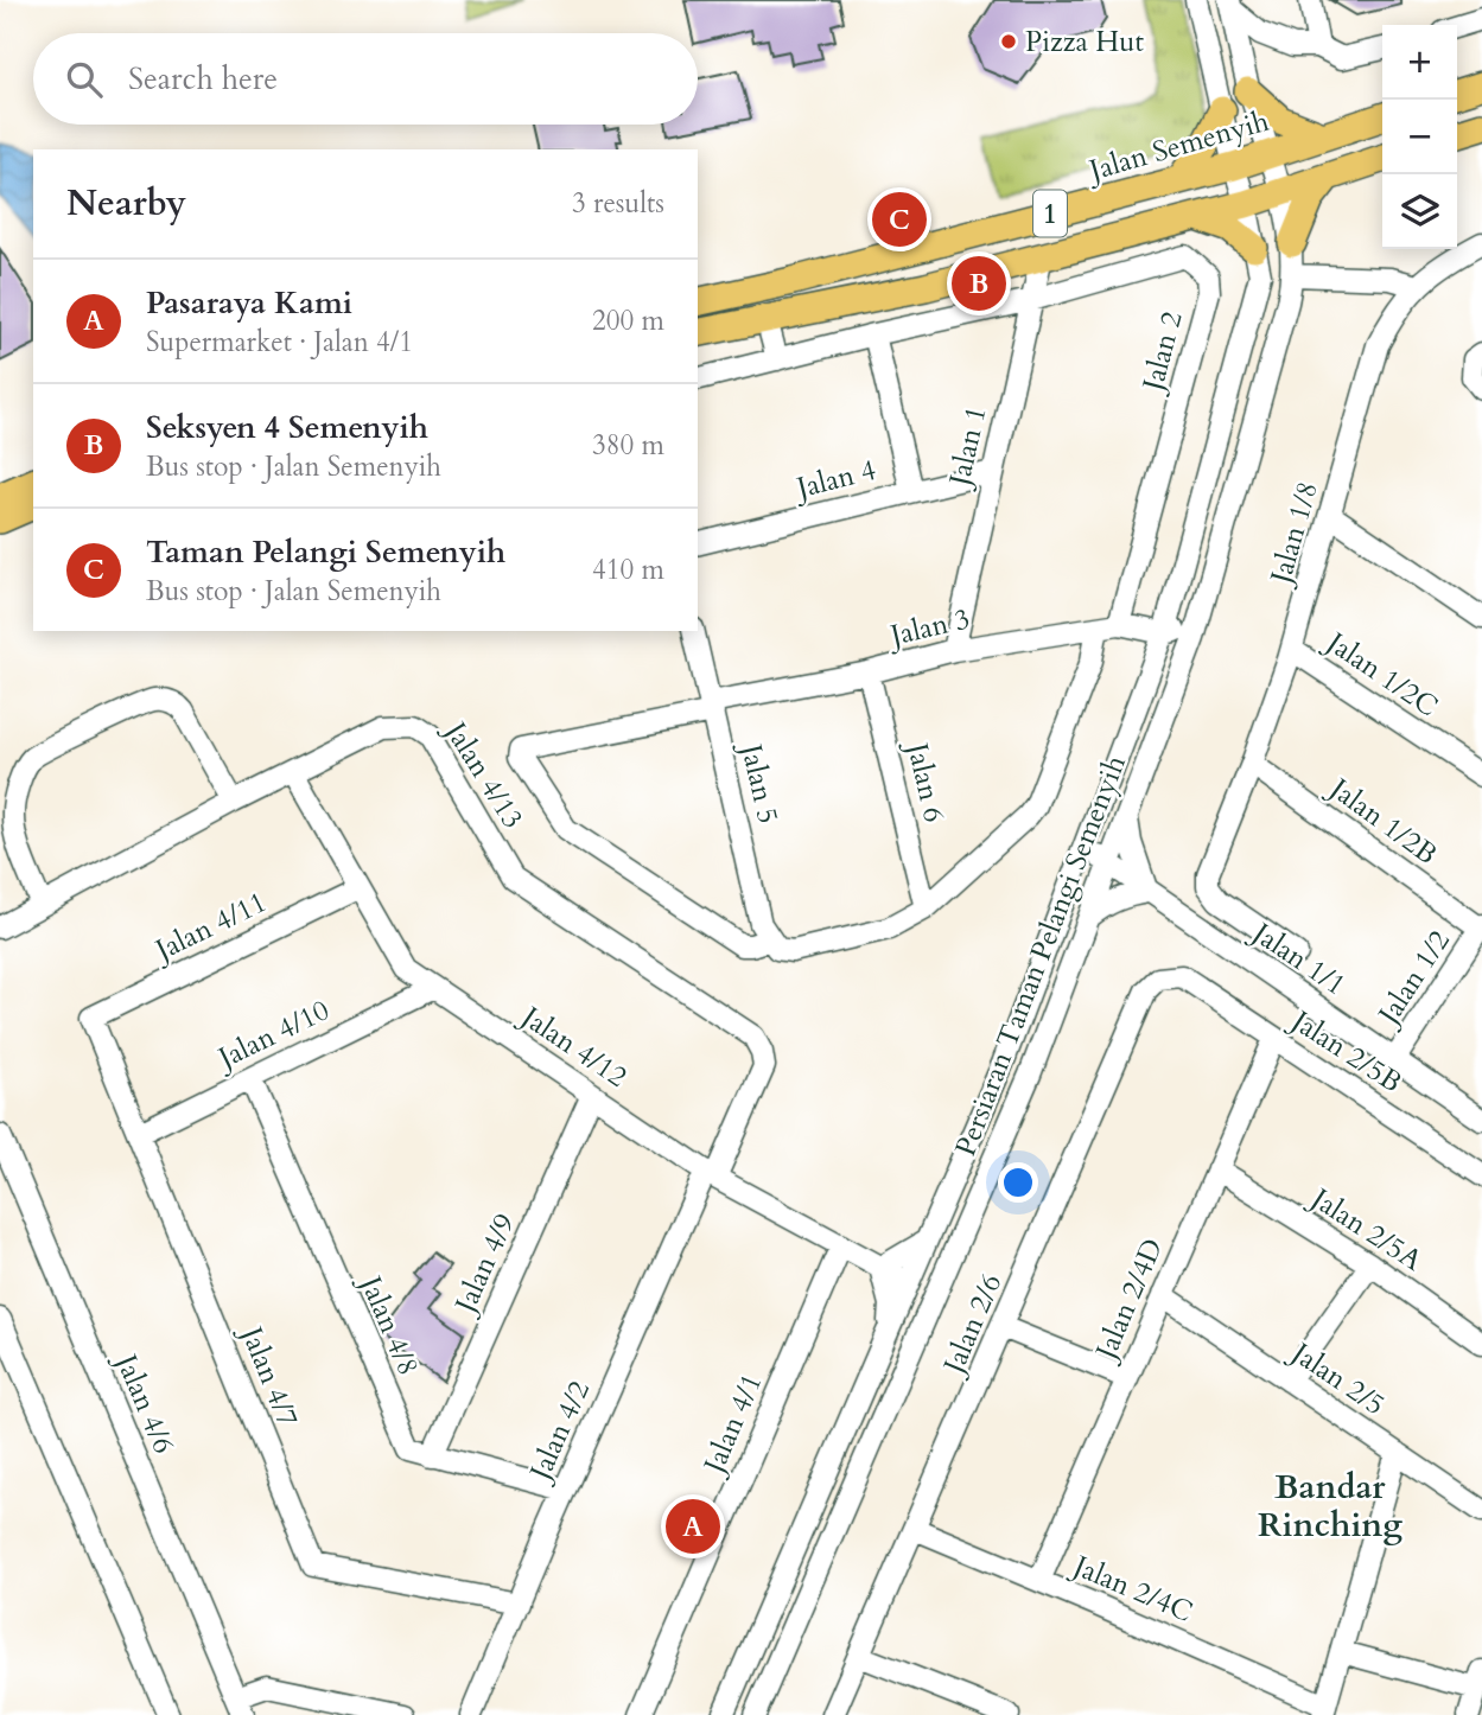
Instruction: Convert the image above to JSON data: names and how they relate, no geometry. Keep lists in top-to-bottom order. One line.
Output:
{"streets":{"main road":["Jalan Semenyih","1"],"street":["Jalan 2","Jalan 1","Jalan 4","Jalan 1/8","Jalan 3","Jalan 1/2C","Jalan 4/13","Jalan 6","Jalan 5","Jalan 1/2B","Jalan 4/11","Persiaran Taman Pelangi Semenyih","Jalan 1/1","Jalan 1/2","Jalan 4/10","Jalan 4/12","Jalan 2/5B","Jalan 2/5A","Jalan 4/9","Jalan 2/4D","Jalan 2/6","Jalan 4/8","Jalan 4/7","Jalan 2/5","Jalan 4/6","Jalan 4/1","Jalan 4/2","Jalan 2/4C"]},"crossings":[["Jalan Semenyih","Persiaran Taman Pelangi Semenyih"],["1","Jalan 1"],["1","Persiaran Taman Pelangi Semenyih"],["Jalan 2","Jalan 1"],["Jalan 2","Jalan 3"],["Jalan 1","Jalan 4"],["Jalan 1","Jalan 3"],["Jalan 1/8","Jalan 1/2C"],["Jalan 1/8","Jalan 1/2B"],["Jalan 3","Jalan 6"],["Jalan 3","Jalan 5"],["Jalan 3","Persiaran Taman Pelangi Semenyih"],["Jalan 4/13","Jalan 4/12"],["Jalan 4/13","Jalan 4/2"],["Jalan 1/2B","Jalan 1/2"],["Jalan 4/11","Jalan 4/12"],["Jalan 4/11","Jalan 4/7"],["Persiaran Taman Pelangi Semenyih","Jalan 1/1"],["Persiaran Taman Pelangi Semenyih","Jalan 4/12"],["Jalan 1/1","Jalan 1/2"],["Jalan 4/10","Jalan 4/12"],["Jalan 4/10","Jalan 4/8"],["Jalan 4/10","Jalan 4/7"],["Jalan 4/12","Jalan 4/9"],["Jalan 4/12","Jalan 4/1"],["Jalan 4/12","Jalan 4/2"],["Jalan 2/5B","Jalan 2/4D"],["Jalan 2/5B","Jalan 2/6"],["Jalan 2/5A","Jalan 2/4D"],["Jalan 4/9","Jalan 4/8"],["Jalan 2/4D","Jalan 2/5"],["Jalan 2/4D","Jalan 2/4C"],["Jalan 2/6","Jalan 2/4C"],["Jalan 4/8","Jalan 4/2"],["Jalan 4/7","Jalan 4/2"]],"districts":["Bandar Rinching"],"places":["Pizza Hut"],"page":{"map_buttons":["+","−"],"search":"Search here","heading":["Nearby","3 results"],"pins":["C","B","A"],"list":[{"mark":"A","name":"Pasaraya Kami","note":"Supermarket · Jalan 4/1","value":"200 m"},{"mark":"B","name":"Seksyen 4 Semenyih","note":"Bus stop · Jalan Semenyih","value":"380 m"},{"mark":"C","name":"Taman Pelangi Semenyih","note":"Bus stop · Jalan Semenyih","value":"410 m"}]}}
